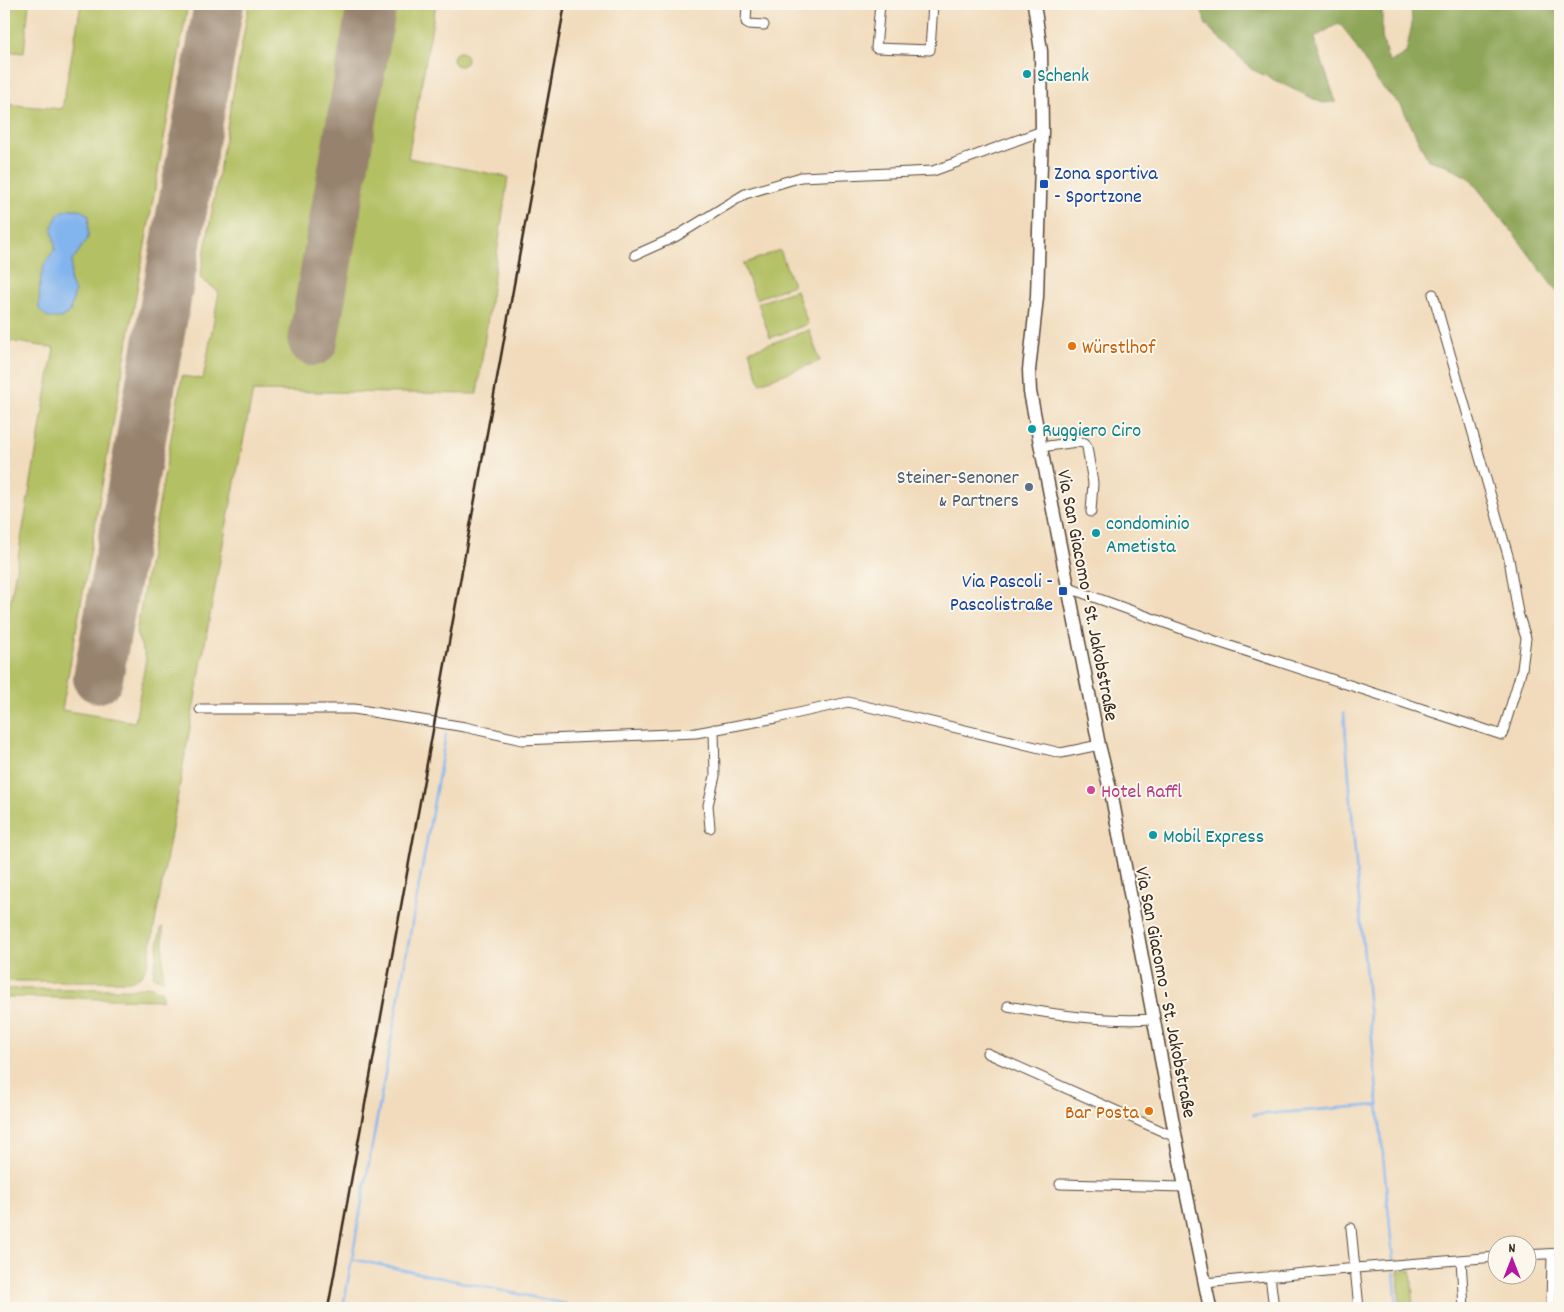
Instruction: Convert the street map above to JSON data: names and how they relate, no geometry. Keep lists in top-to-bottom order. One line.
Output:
{"streets":{"street":["Via San Giacomo - St. Jakobstraße"]},"places":{"other":["Schenk","Würstlhof","Ruggiero Ciro","Steiner-Senoner & Partners","condominio Ametista","Hotel Raffl","Mobil Express","Bar Posta"],"transit":["Zona sportiva - Sportzone","Via Pascoli - Pascolistraße"]},"north":"top"}
